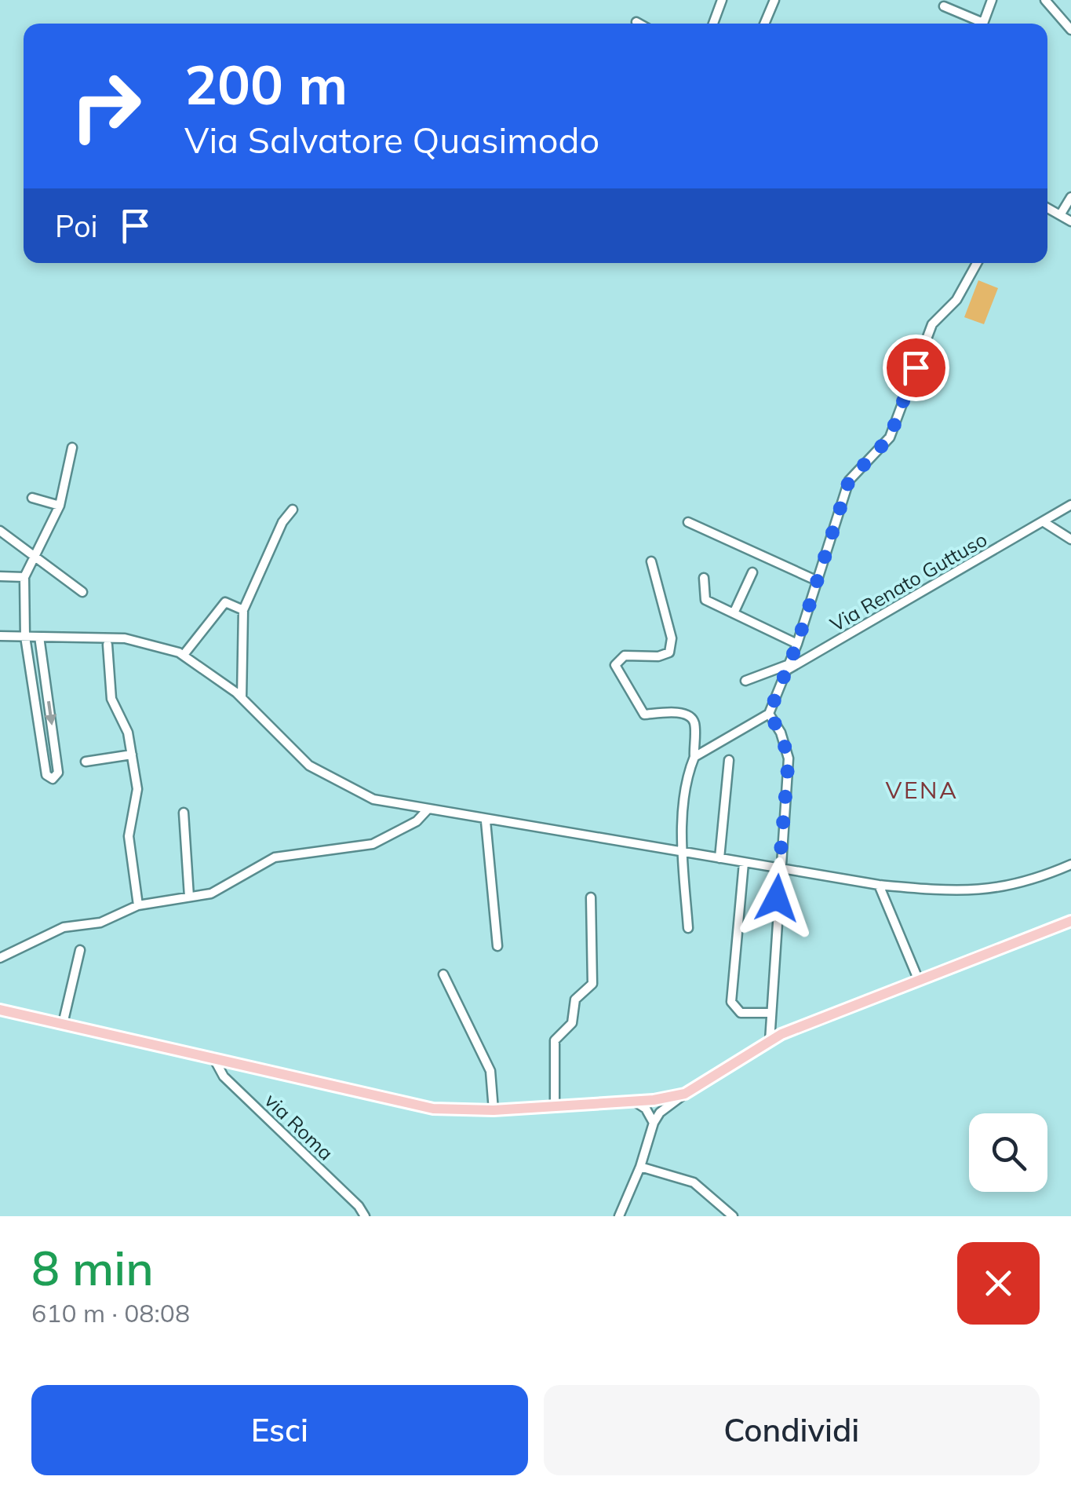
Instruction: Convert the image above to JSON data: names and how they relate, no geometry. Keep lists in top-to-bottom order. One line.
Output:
{"streets":{"street":["Via Renato Guttuso","via Roma"]},"districts":["VENA"],"page":{"turn":["200 m","Via Salvatore Quasimodo"],"then":"Poi","heading":["8 min","610 m · 08:08"],"buttons":["Esci","Condividi"]}}
